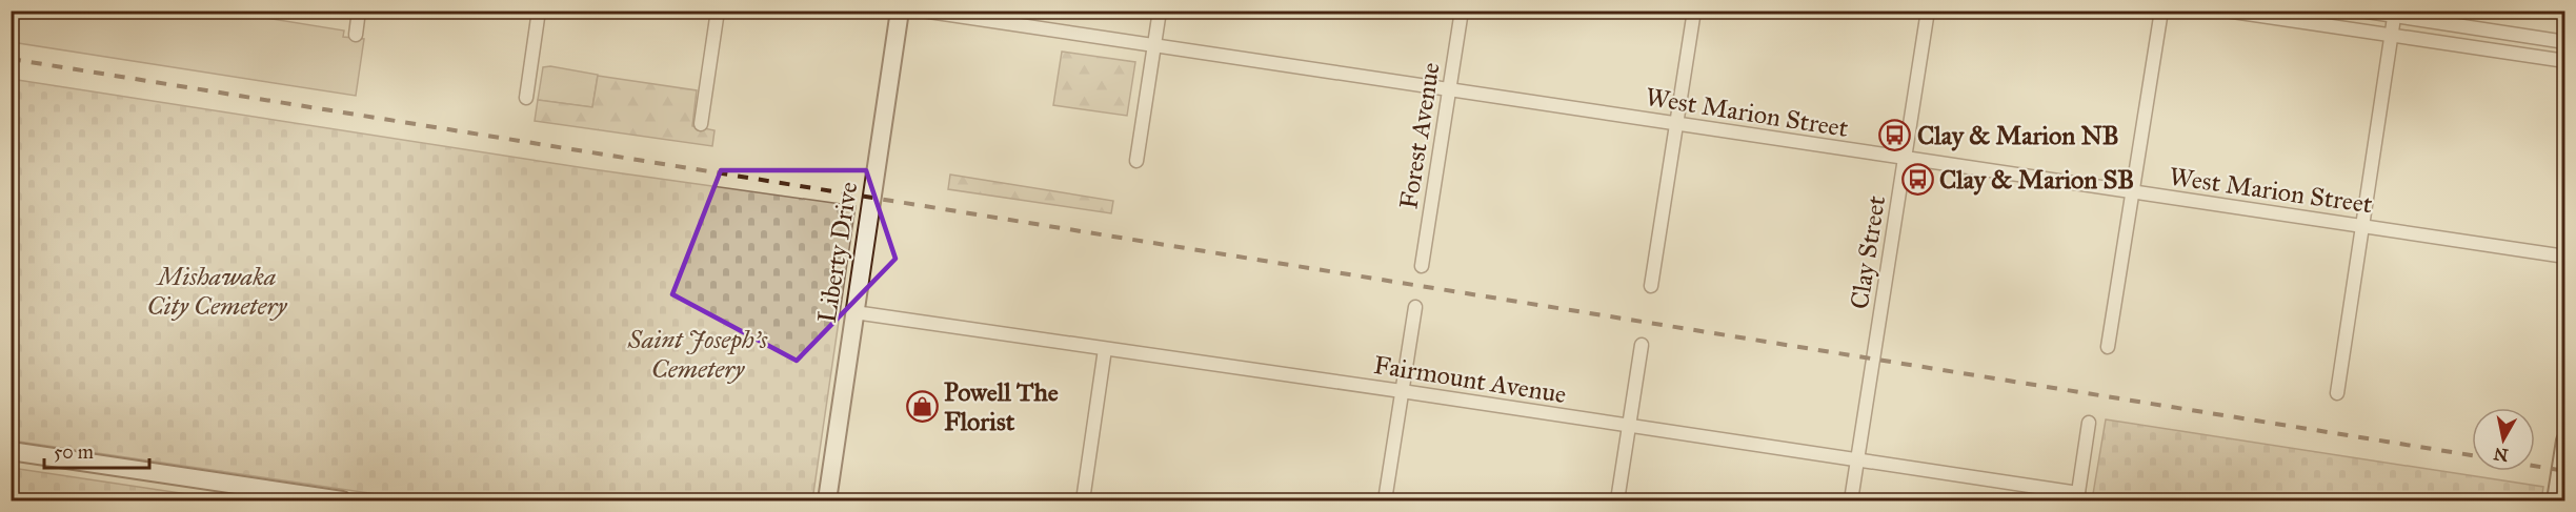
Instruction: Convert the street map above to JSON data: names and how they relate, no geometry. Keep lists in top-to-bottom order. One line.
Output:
{"streets":{"street":["West Marion Street","Forest Avenue","Liberty Drive","Clay Street","Fairmount Avenue"]},"crossings":[["West Marion Street","Forest Avenue"],["West Marion Street","Clay Street"],["Liberty Drive","Fairmount Avenue"],["Clay Street","Fairmount Avenue"]],"parks":["Mishawaka City Cemetery","Saint Joseph's Cemetery"],"places":{"bus stop":["Clay & Marion NB","Clay & Marion SB"],"shop":["Powell The Florist"]},"scale_bar":"50 m","north":"bottom"}
